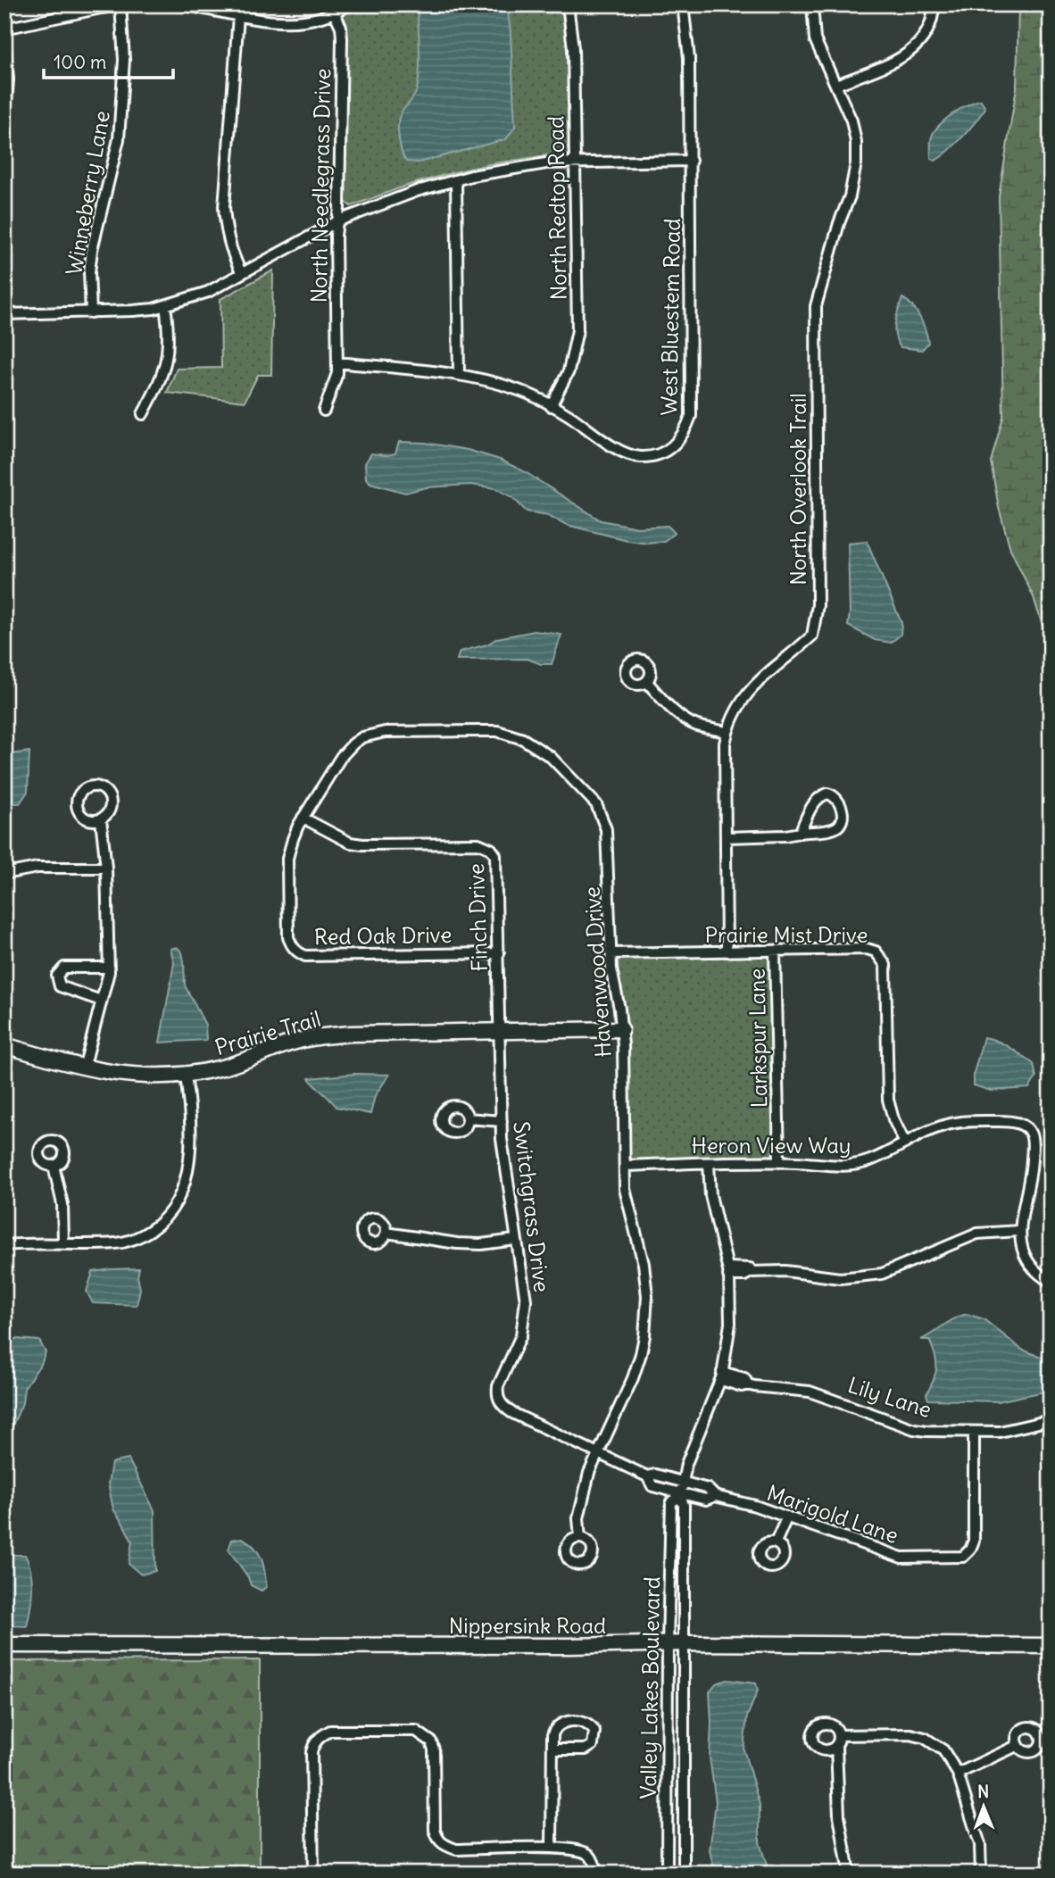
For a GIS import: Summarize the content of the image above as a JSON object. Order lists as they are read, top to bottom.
{
  "streets": {
    "street": [
      "North Needlegrass Drive",
      "Winneberry Lane",
      "North Redtop Road",
      "West Bluestem Road",
      "North Overlook Trail",
      "Finch Drive",
      "Prairie Mist Drive",
      "Red Oak Drive",
      "Havenwood Drive",
      "Prairie Trail",
      "Larkspur Lane",
      "Heron View Way",
      "Switchgrass Drive",
      "Lily Lane",
      "Marigold Lane",
      "Nippersink Road",
      "Valley Lakes Boulevard"
    ]
  },
  "crossings": [
    ["North Needlegrass Drive", "West Bluestem Road"],
    ["North Redtop Road", "West Bluestem Road"],
    ["North Overlook Trail", "Prairie Mist Drive"],
    ["Finch Drive", "Red Oak Drive"],
    ["Finch Drive", "Havenwood Drive"],
    ["Finch Drive", "Prairie Trail"],
    ["Finch Drive", "Switchgrass Drive"],
    ["Prairie Mist Drive", "Havenwood Drive"],
    ["Prairie Mist Drive", "Larkspur Lane"],
    ["Prairie Mist Drive", "Heron View Way"],
    ["Red Oak Drive", "Havenwood Drive"],
    ["Havenwood Drive", "Prairie Trail"],
    ["Havenwood Drive", "Heron View Way"],
    ["Havenwood Drive", "Switchgrass Drive"],
    ["Prairie Trail", "Switchgrass Drive"],
    ["Larkspur Lane", "Heron View Way"],
    ["Heron View Way", "Valley Lakes Boulevard"],
    ["Switchgrass Drive", "Marigold Lane"],
    ["Lily Lane", "Marigold Lane"],
    ["Lily Lane", "Valley Lakes Boulevard"],
    ["Marigold Lane", "Valley Lakes Boulevard"],
    ["Nippersink Road", "Valley Lakes Boulevard"]
  ],
  "scale_bar": "100 m",
  "north": "top"
}
